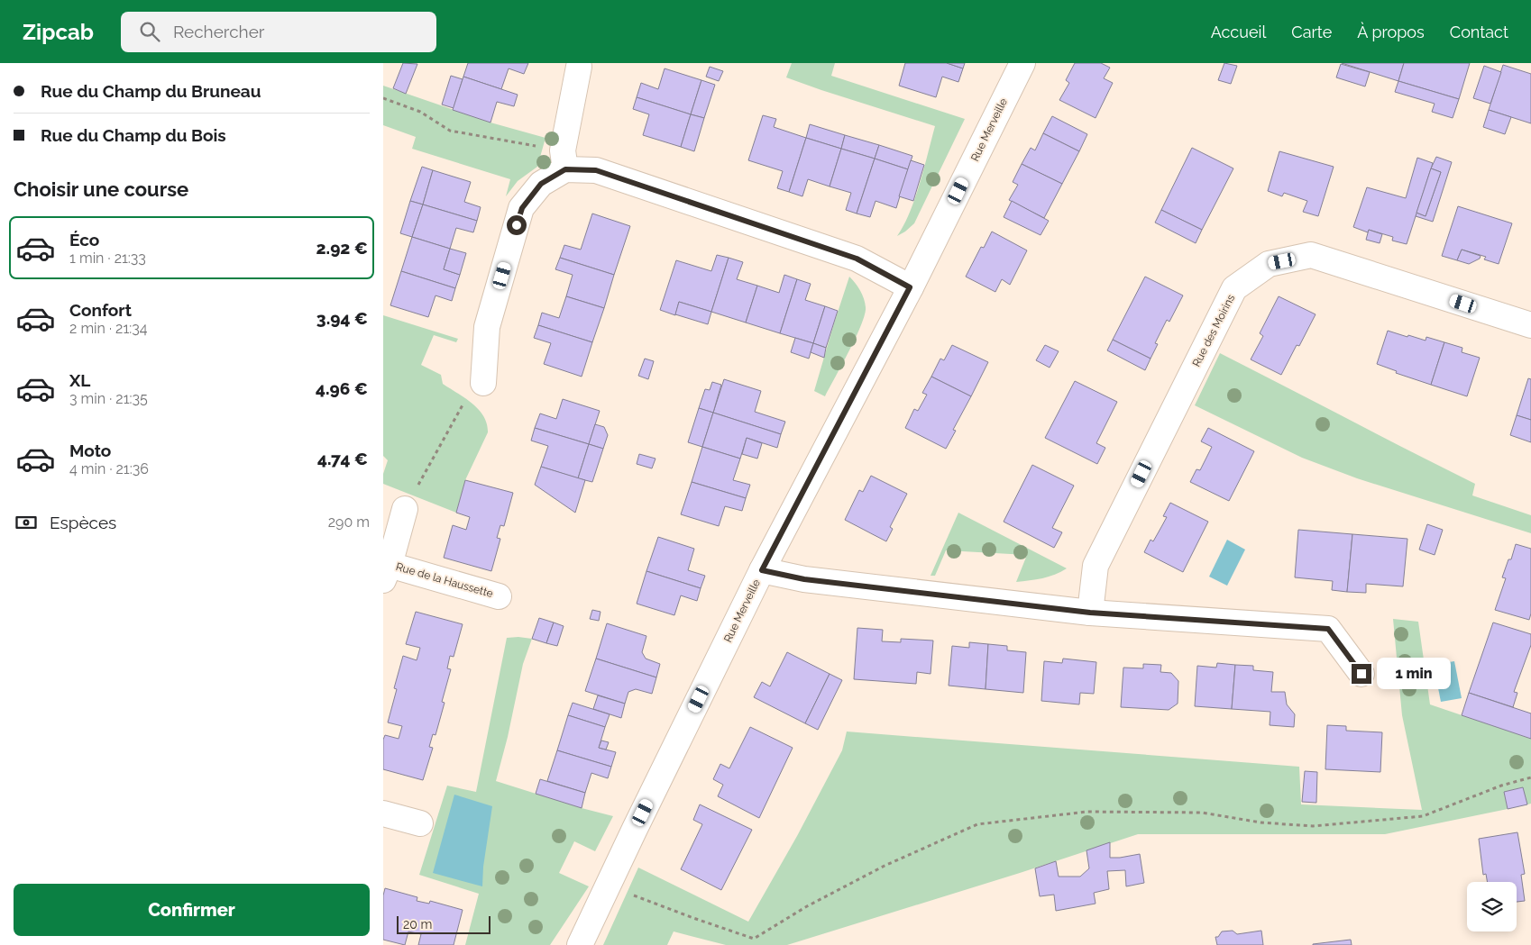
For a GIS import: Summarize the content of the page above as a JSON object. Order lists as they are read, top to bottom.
{
  "streets": {
    "street": ["Rue Merveille", "Rue des Moirins", "Rue de la Haussette"]
  },
  "scale_bar": "20 m",
  "page": {
    "header": "Zipcab",
    "search": "Rechercher",
    "nav": [
      "Accueil",
      "Carte",
      "À propos",
      "Contact"
    ],
    "banner": ["Rue du Champ du Bruneau", "Rue du Champ du Bois"],
    "heading": "Choisir une course",
    "list": [
      {
        "name": "Éco",
        "note": "1 min · 21:33",
        "value": "2.92 €"
      },
      {
        "name": "Confort",
        "note": "2 min · 21:34",
        "value": "3.94 €"
      },
      {
        "name": "XL",
        "note": "3 min · 21:35",
        "value": "4.96 €"
      },
      {
        "name": "Moto",
        "note": "4 min · 21:36",
        "value": "4.74 €"
      }
    ],
    "pay": ["Espèces", "290 m"],
    "bubble": "1 min",
    "buttons": "Confirmer",
    "scale": "20 m"
  }
}
